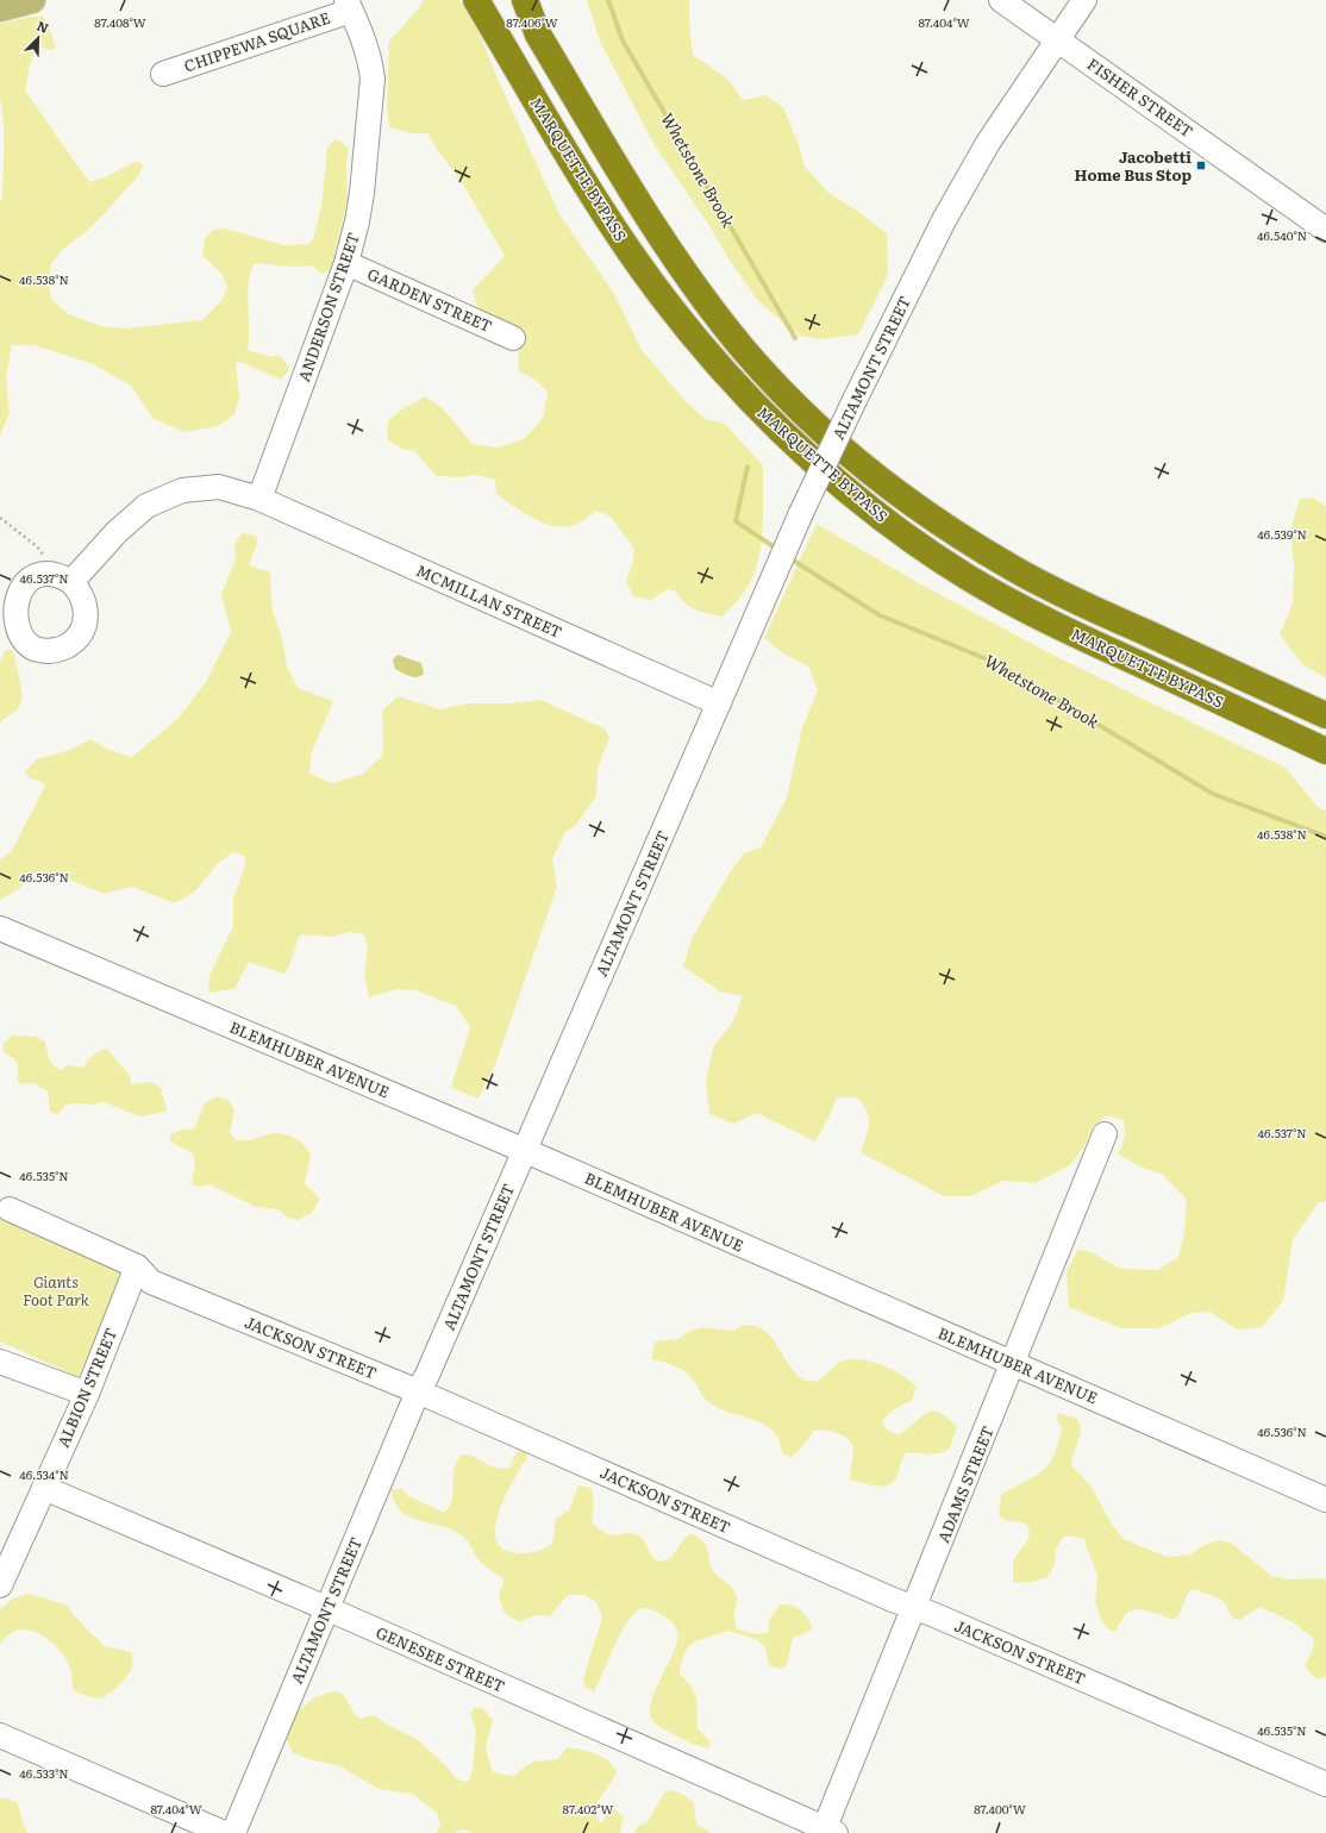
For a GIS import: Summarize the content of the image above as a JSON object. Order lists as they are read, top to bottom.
{
  "streets": {
    "highway": ["MARQUETTE BYPASS"],
    "street": [
      "CHIPPEWA SQUARE",
      "FISHER STREET",
      "GARDEN STREET",
      "ANDERSON STREET",
      "ALTAMONT STREET",
      "MCMILLAN STREET",
      "BLEMHUBER AVENUE",
      "JACKSON STREET",
      "ALBION STREET",
      "ADAMS STREET",
      "GENESEE STREET"
    ]
  },
  "crossings": [
    ["CHIPPEWA SQUARE", "ANDERSON STREET"],
    ["FISHER STREET", "ALTAMONT STREET"],
    ["GARDEN STREET", "ANDERSON STREET"],
    ["ANDERSON STREET", "MCMILLAN STREET"],
    ["ALTAMONT STREET", "MCMILLAN STREET"],
    ["ALTAMONT STREET", "BLEMHUBER AVENUE"],
    ["ALTAMONT STREET", "JACKSON STREET"],
    ["ALTAMONT STREET", "GENESEE STREET"],
    ["BLEMHUBER AVENUE", "ADAMS STREET"],
    ["JACKSON STREET", "ALBION STREET"],
    ["JACKSON STREET", "ADAMS STREET"],
    ["ALBION STREET", "GENESEE STREET"],
    ["ADAMS STREET", "GENESEE STREET"]
  ],
  "water": ["Whetstone Brook"],
  "parks": ["Giants Foot Park"],
  "places": {
    "transit": ["Jacobetti Home Bus Stop"]
  },
  "north": "top right",
  "coordinates": [
    "87.408°W",
    "87.404°W",
    "87.406°W",
    "46.540°N",
    "46.538°N",
    "46.539°N",
    "46.537°N",
    "46.536°N",
    "46.535°N",
    "46.534°N",
    "46.533°N",
    "87.402°W",
    "87.400°W"
  ]
}
